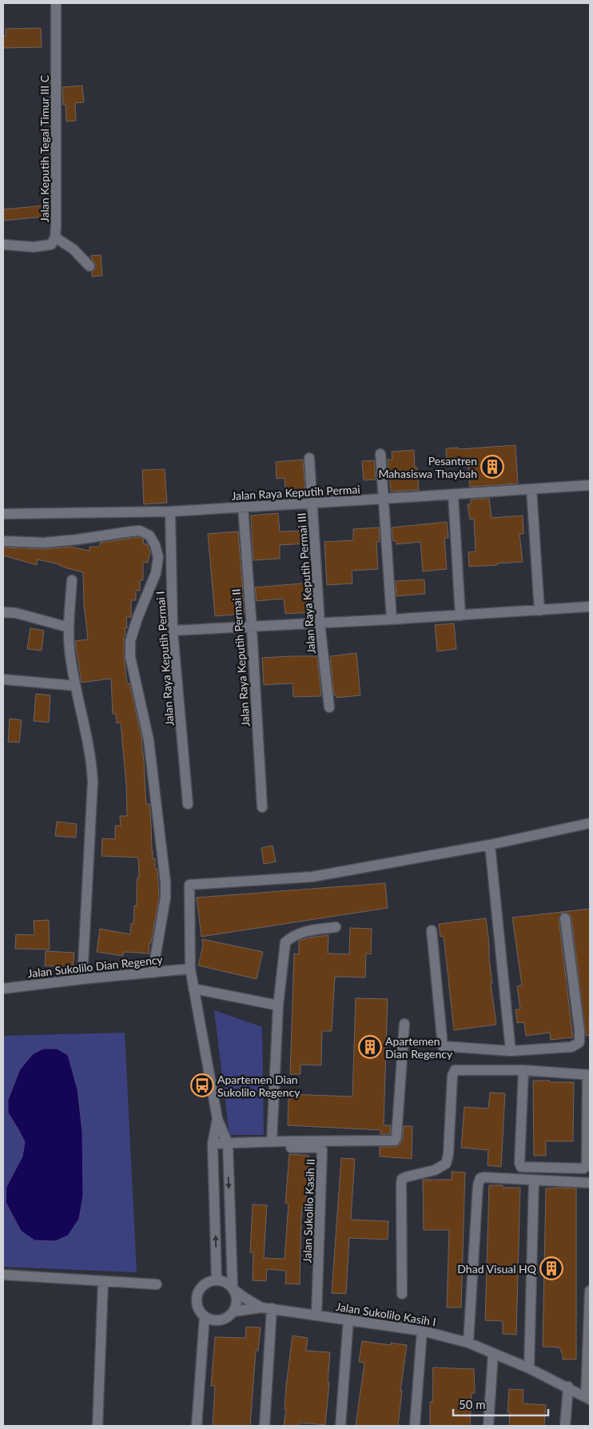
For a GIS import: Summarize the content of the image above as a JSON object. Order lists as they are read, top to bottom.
{
  "streets": {
    "street": [
      "Jalan Keputih Tegal Timur III C",
      "Jalan Raya Keputih Permai",
      "Jalan Raya Keputih Permai III",
      "Jalan Raya Keputih Permai II",
      "Jalan Raya Keputih Permai I",
      "Jalan Sukolilo Dian Regency",
      "Jalan Sukolilo Kasih II",
      "Jalan Sukolilo Kasih I"
    ]
  },
  "crossings": [
    ["Jalan Raya Keputih Permai", "Jalan Raya Keputih Permai III"],
    ["Jalan Raya Keputih Permai", "Jalan Raya Keputih Permai II"],
    ["Jalan Raya Keputih Permai", "Jalan Raya Keputih Permai I"],
    ["Jalan Sukolilo Kasih II", "Jalan Sukolilo Kasih I"]
  ],
  "places": {
    "building": ["Pesantren Mahasiswa Thaybah", "Apartemen Dian Regency", "Dhad Visual HQ"],
    "bus stop": ["Apartemen Dian Sukolilo Regency"]
  },
  "scale_bar": "50 m"
}
